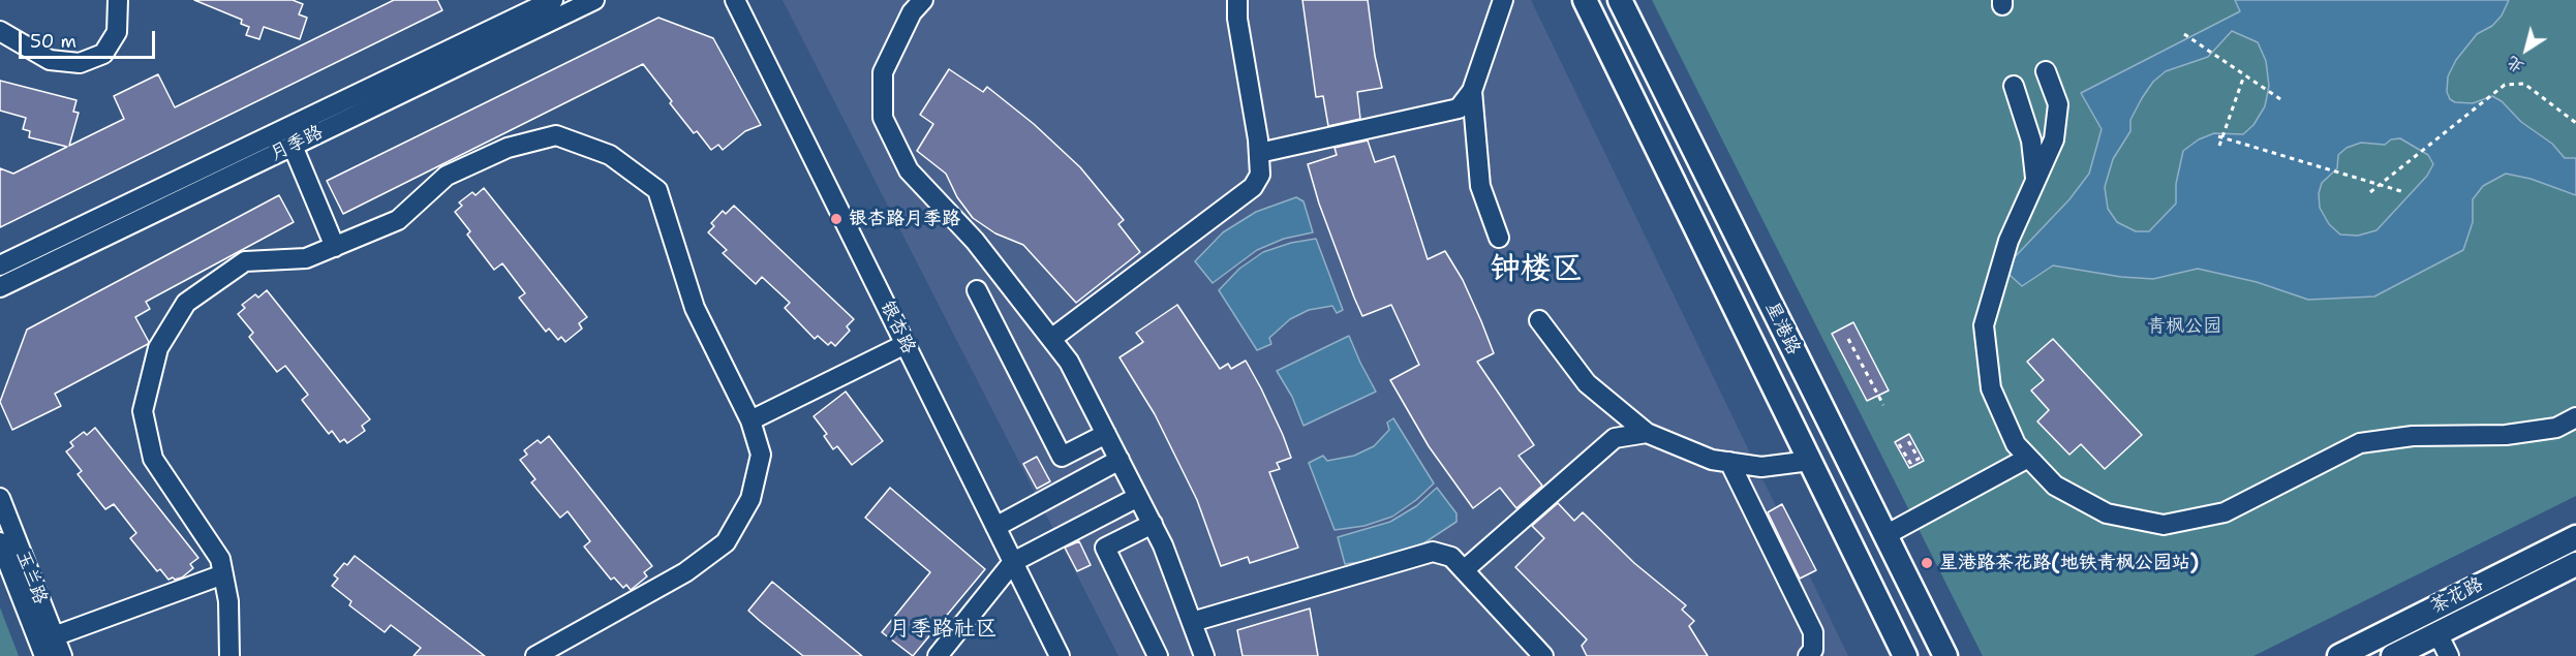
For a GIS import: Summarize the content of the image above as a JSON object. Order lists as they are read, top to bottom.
{
  "streets": {
    "main road": ["星港路", "茶花路"],
    "street": ["月季路", "银杏路", "玉兰路"]
  },
  "districts": ["钟楼区", "月季路社区"],
  "parks": ["青枫公园"],
  "places": ["银杏路月季路", "星港路茶花路(地铁青枫公园站)"],
  "scale_bar": "50 m",
  "north": "bottom left"
}
